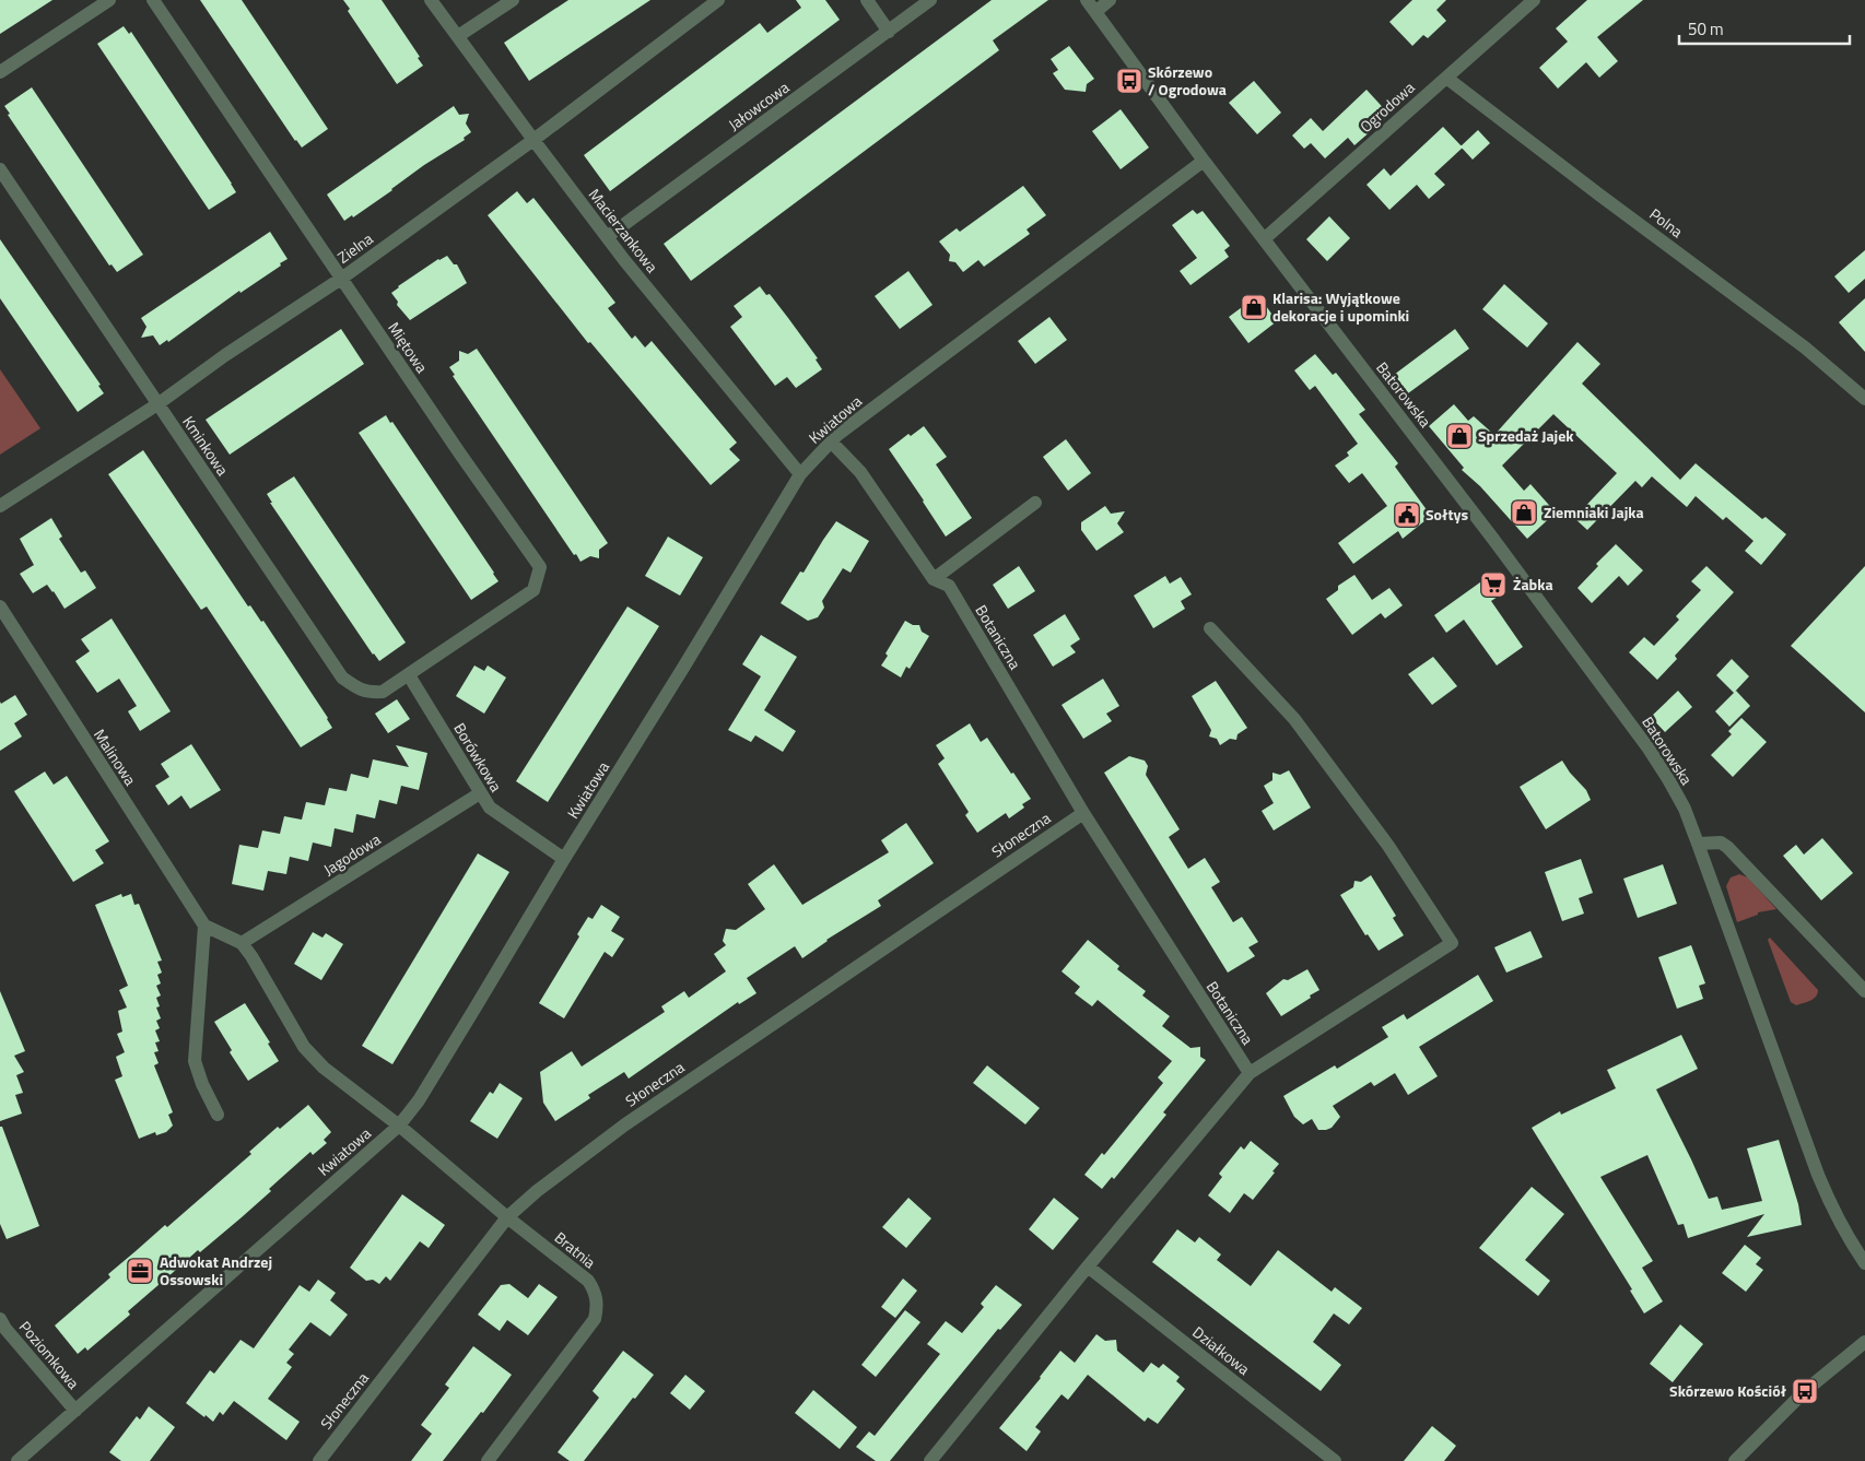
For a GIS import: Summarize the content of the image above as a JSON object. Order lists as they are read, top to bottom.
{
  "streets": {
    "street": [
      "Jałowcowa",
      "Ogrodowa",
      "Polna",
      "Macierzankowa",
      "Zielna",
      "Miętowa",
      "Batorowska",
      "Kwiatowa",
      "Kminkowa",
      "Botaniczna",
      "Malinowa",
      "Borówkowa",
      "Słoneczna",
      "Jagodowa",
      "Bratnia",
      "Działkowa",
      "Poziomkowa"
    ]
  },
  "crossings": [
    ["Jałowcowa", "Macierzankowa"],
    ["Ogrodowa", "Polna"],
    ["Ogrodowa", "Batorowska"],
    ["Macierzankowa", "Zielna"],
    ["Macierzankowa", "Kwiatowa"],
    ["Zielna", "Miętowa"],
    ["Zielna", "Kminkowa"],
    ["Miętowa", "Kminkowa"],
    ["Miętowa", "Borówkowa"],
    ["Batorowska", "Kwiatowa"],
    ["Kwiatowa", "Botaniczna"],
    ["Kwiatowa", "Borówkowa"],
    ["Kwiatowa", "Bratnia"],
    ["Kwiatowa", "Poziomkowa"],
    ["Kminkowa", "Borówkowa"],
    ["Botaniczna", "Słoneczna"],
    ["Borówkowa", "Jagodowa"],
    ["Słoneczna", "Bratnia"]
  ],
  "places": {
    "bus stop": ["Skórzewo / Ogrodowa", "Skórzewo Kościół"],
    "shop": ["Klarisa: Wyjątkowe dekoracje i upominki", "Sprzedaż Jajek", "Ziemniaki Jajka"],
    "public building": ["Sołtys"],
    "supermarket": ["Żabka"],
    "office": ["Adwokat Andrzej Ossowski"]
  },
  "scale_bar": "50 m"
}
